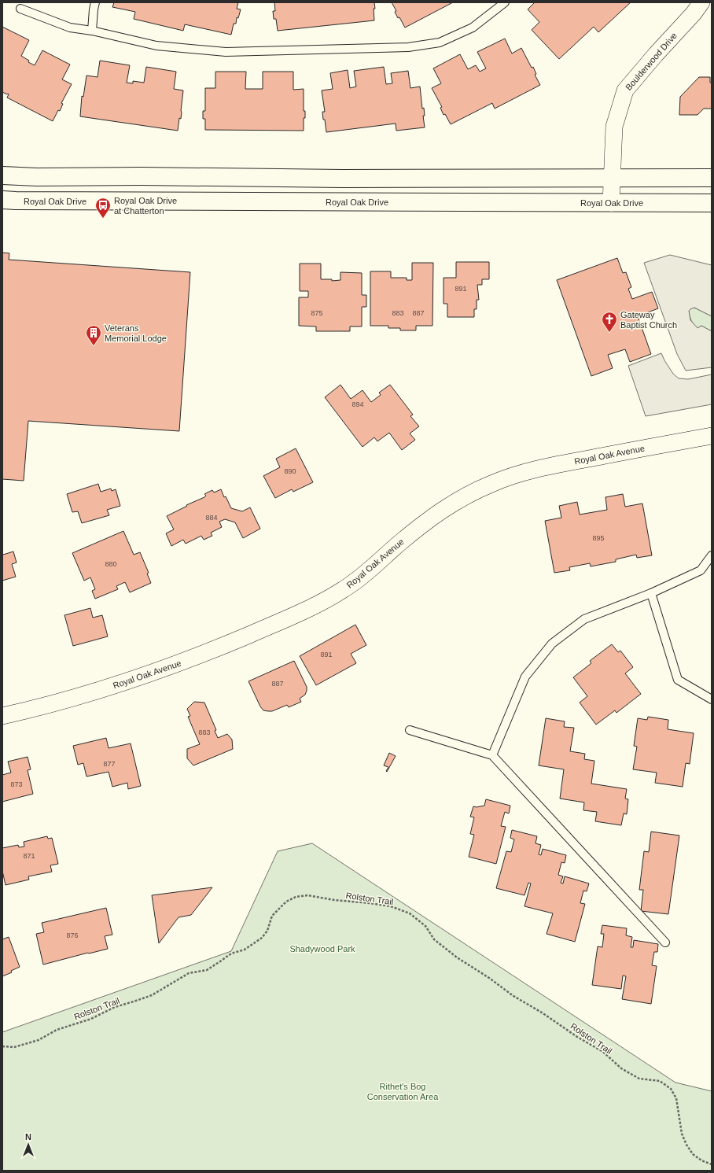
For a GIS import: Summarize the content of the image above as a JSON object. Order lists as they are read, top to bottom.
{
  "streets": {
    "main road": ["Royal Oak Drive"],
    "street": ["Boulderwood Drive", "Royal Oak Avenue"],
    "path": ["Rolston Trail"]
  },
  "crossings": [
    ["Boulderwood Drive", "Royal Oak Drive"]
  ],
  "parks": ["Shadywood Park", "Rithet's Bog Conservation Area"],
  "places": {
    "bus stop": ["Royal Oak Drive at Chatterton"],
    "church": ["Gateway Baptist Church"],
    "building": ["Veterans Memorial Lodge"]
  },
  "house_numbers": [
    "891",
    "875",
    "883",
    "887",
    "894",
    "890",
    "884",
    "895",
    "880",
    "891",
    "887",
    "883",
    "877",
    "873",
    "871",
    "876"
  ],
  "north": "top"
}
